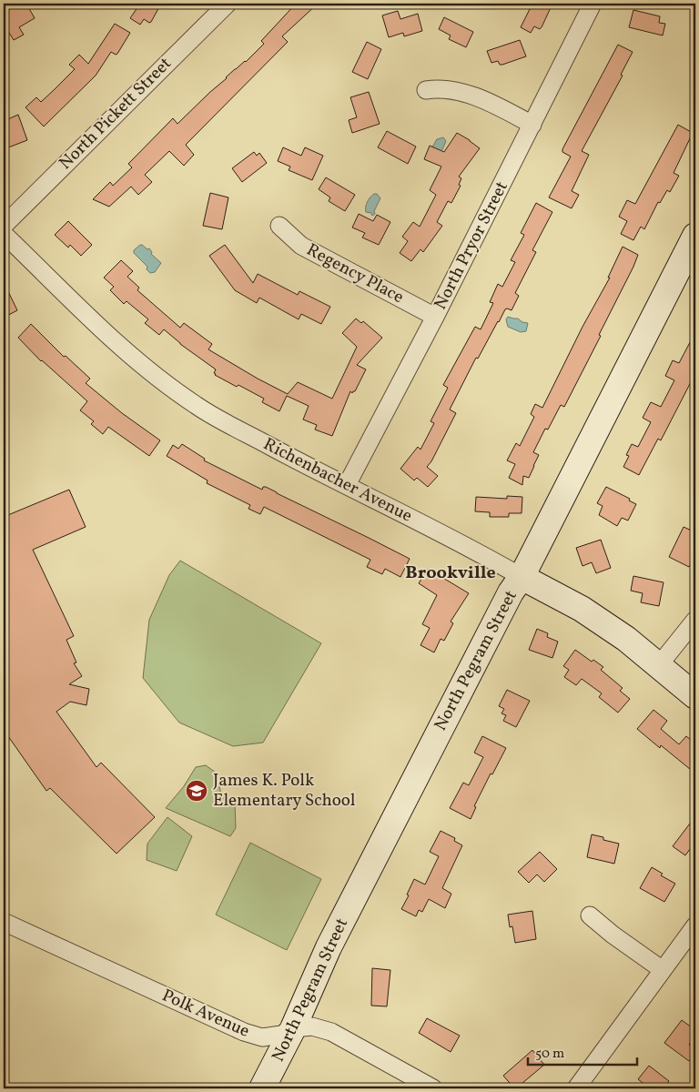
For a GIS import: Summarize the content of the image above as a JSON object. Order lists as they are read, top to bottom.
{
  "streets": {
    "street": [
      "North Pickett Street",
      "North Pryor Street",
      "Regency Place",
      "Richenbacher Avenue",
      "North Pegram Street",
      "Polk Avenue"
    ]
  },
  "crossings": [
    ["North Pryor Street", "Regency Place"],
    ["North Pryor Street", "Richenbacher Avenue"],
    ["Richenbacher Avenue", "North Pegram Street"],
    ["North Pegram Street", "Polk Avenue"]
  ],
  "districts": ["Brookville"],
  "places": {
    "school or university": ["James K. Polk Elementary School"]
  },
  "scale_bar": "50 m"
}
